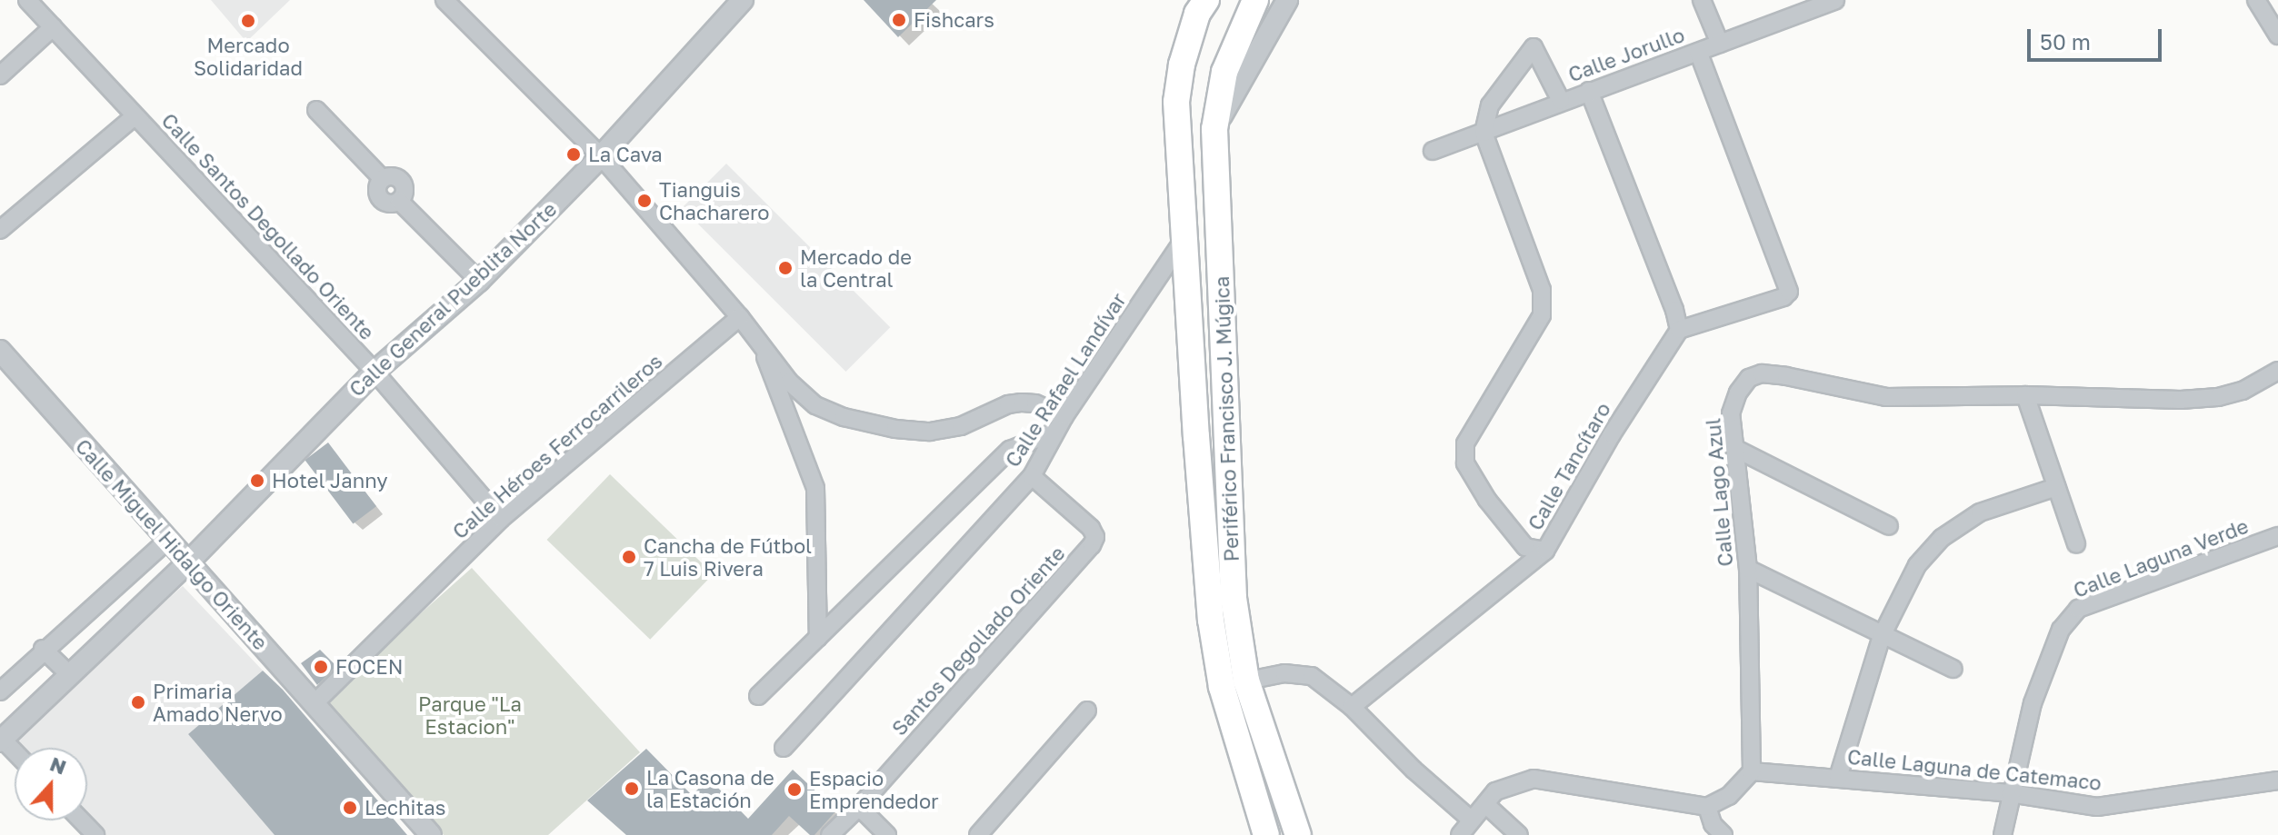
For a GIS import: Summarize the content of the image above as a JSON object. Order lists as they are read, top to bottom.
{
  "streets": {
    "main road": ["Periférico Francisco J. Múgica"],
    "street": [
      "Calle Jorullo",
      "Calle Santos Degollado Oriente",
      "Calle General Pueblita Norte",
      "Calle Rafael Landívar",
      "Calle Héroes Ferrocarrileros",
      "Calle Tancítaro",
      "Calle Lago Azul",
      "Calle Miguel Hidalgo Oriente",
      "Calle Laguna Verde",
      "Santos Degollado Oriente",
      "Calle Laguna de Catemaco"
    ]
  },
  "crossings": [
    ["Calle Santos Degollado Oriente", "Calle General Pueblita Norte"],
    ["Calle Santos Degollado Oriente", "Calle Héroes Ferrocarrileros"],
    ["Calle General Pueblita Norte", "Calle Miguel Hidalgo Oriente"],
    ["Calle Rafael Landívar", "Periférico Francisco J. Múgica"],
    ["Calle Rafael Landívar", "Santos Degollado Oriente"],
    ["Calle Héroes Ferrocarrileros", "Calle Miguel Hidalgo Oriente"],
    ["Calle Lago Azul", "Calle Laguna de Catemaco"],
    ["Calle Laguna Verde", "Calle Laguna de Catemaco"]
  ],
  "parks": ["Parque \"La Estacion\""],
  "places": [
    "Fishcars",
    "Mercado Solidaridad",
    "La Cava",
    "Tianguis Chacharero",
    "Mercado de la Central",
    "Hotel Janny",
    "Cancha de Fútbol 7 Luis Rivera",
    "FOCEN",
    "Primaria Amado Nervo",
    "La Casona de la Estación",
    "Espacio Emprendedor",
    "Lechitas"
  ],
  "scale_bar": "50 m",
  "north": "top"
}
